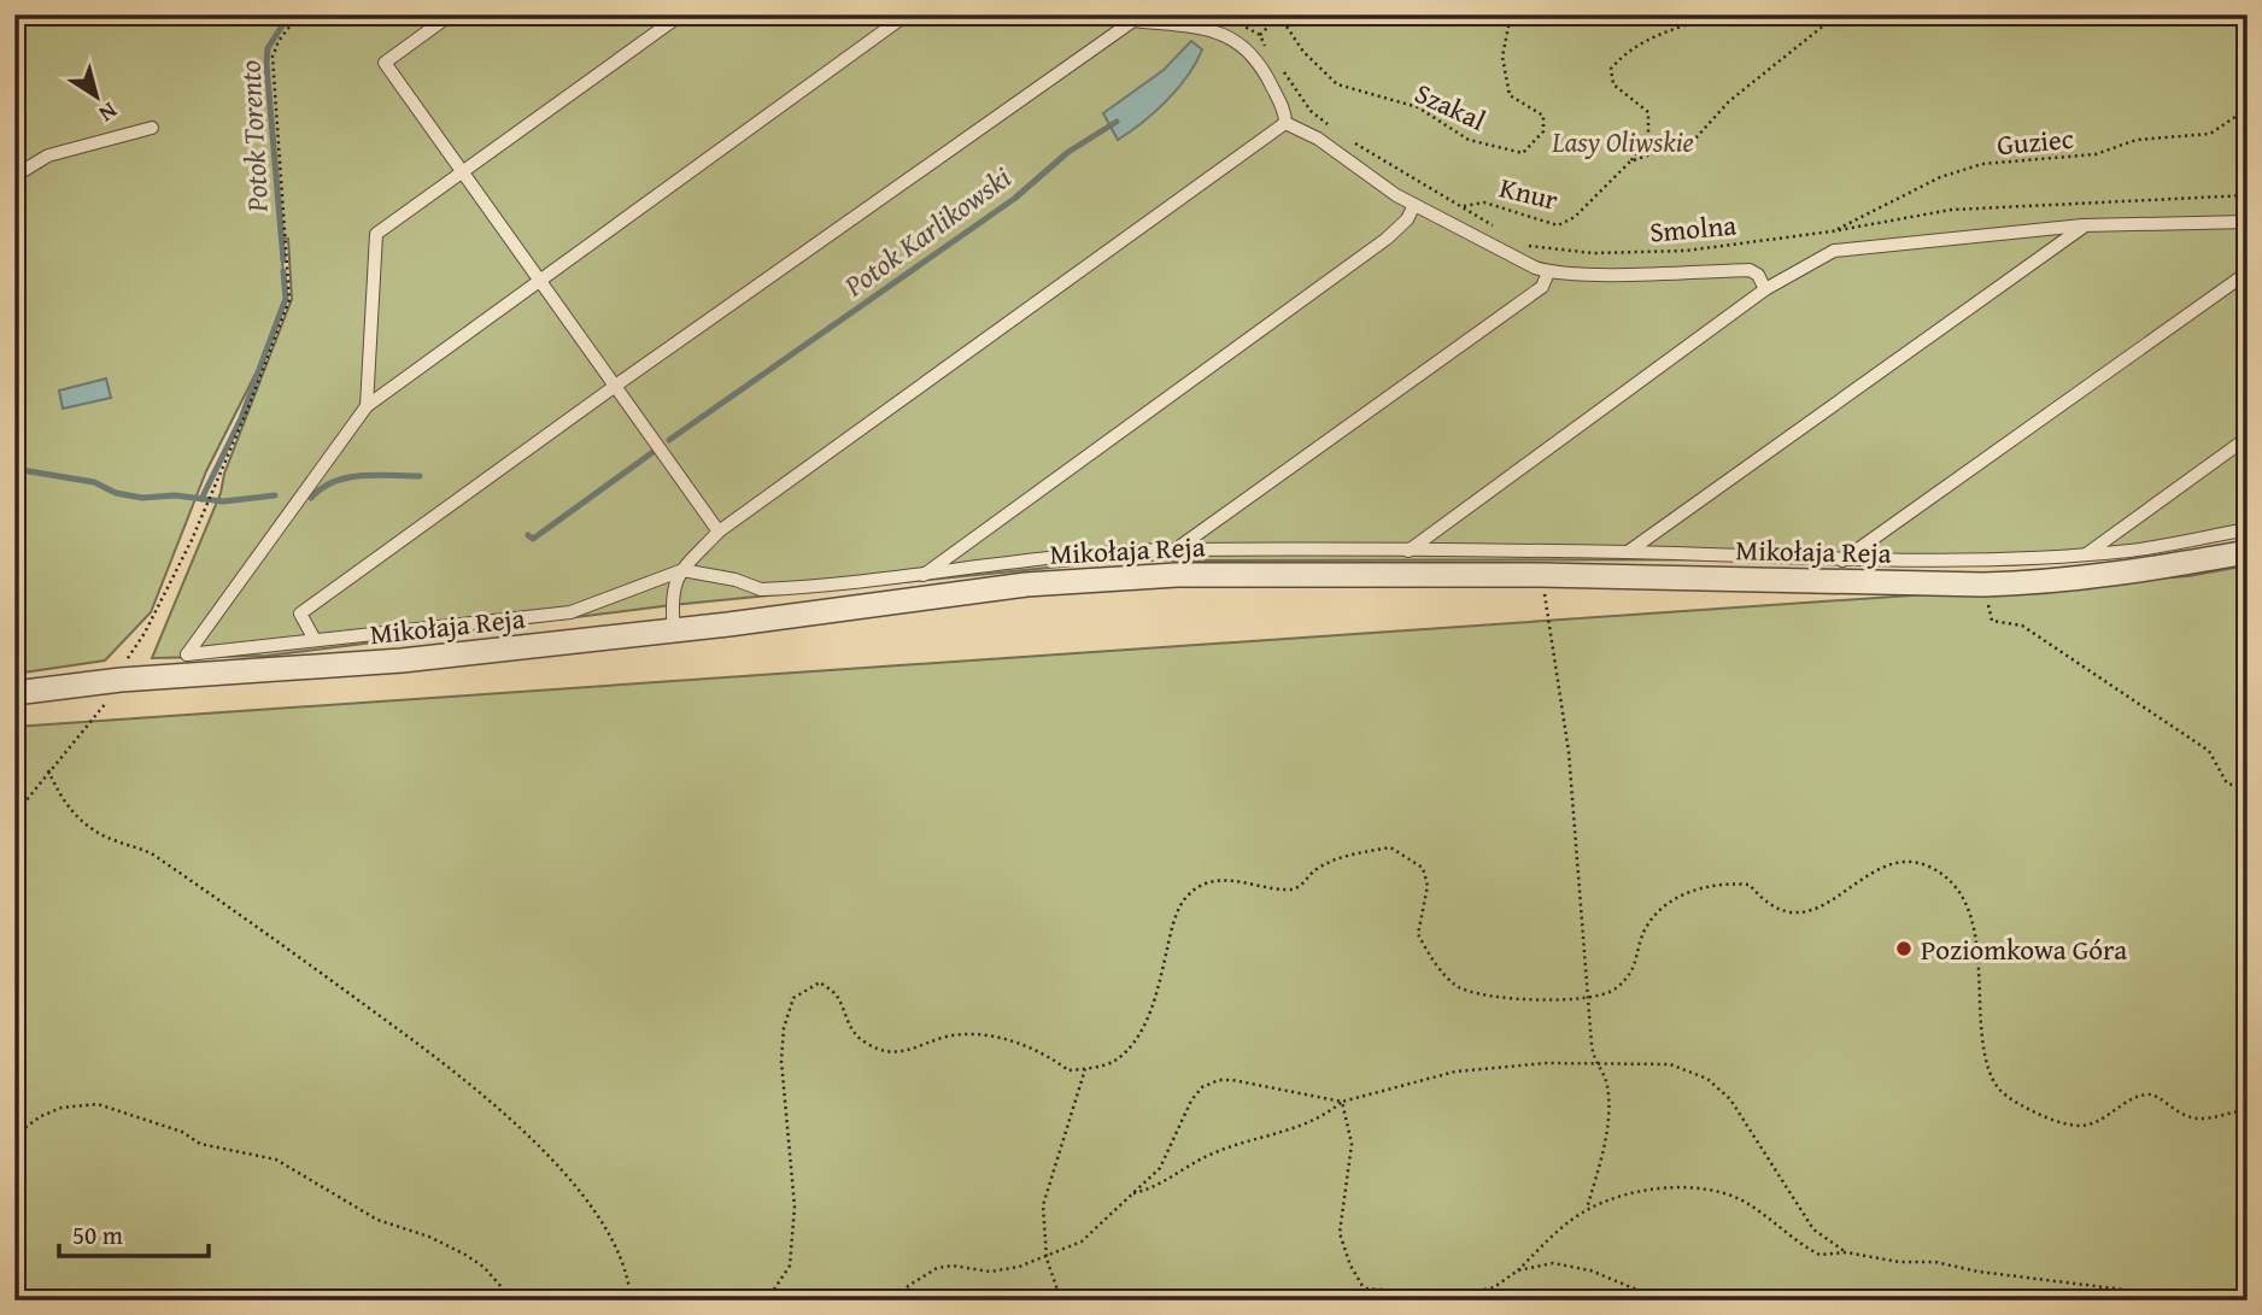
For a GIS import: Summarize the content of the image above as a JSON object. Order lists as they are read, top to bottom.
{
  "streets": {
    "street": ["Mikołaja Reja"],
    "path": [
      "Szakal",
      "Guziec",
      "Knur",
      "Smolna"
    ]
  },
  "crossings": [
    ["Guziec", "Smolna"]
  ],
  "water": ["Potok Torento", "Potok Karlikowski"],
  "parks": ["Lasy Oliwskie"],
  "places": ["Poziomkowa Góra"],
  "scale_bar": "50 m",
  "north": "bottom right"
}
